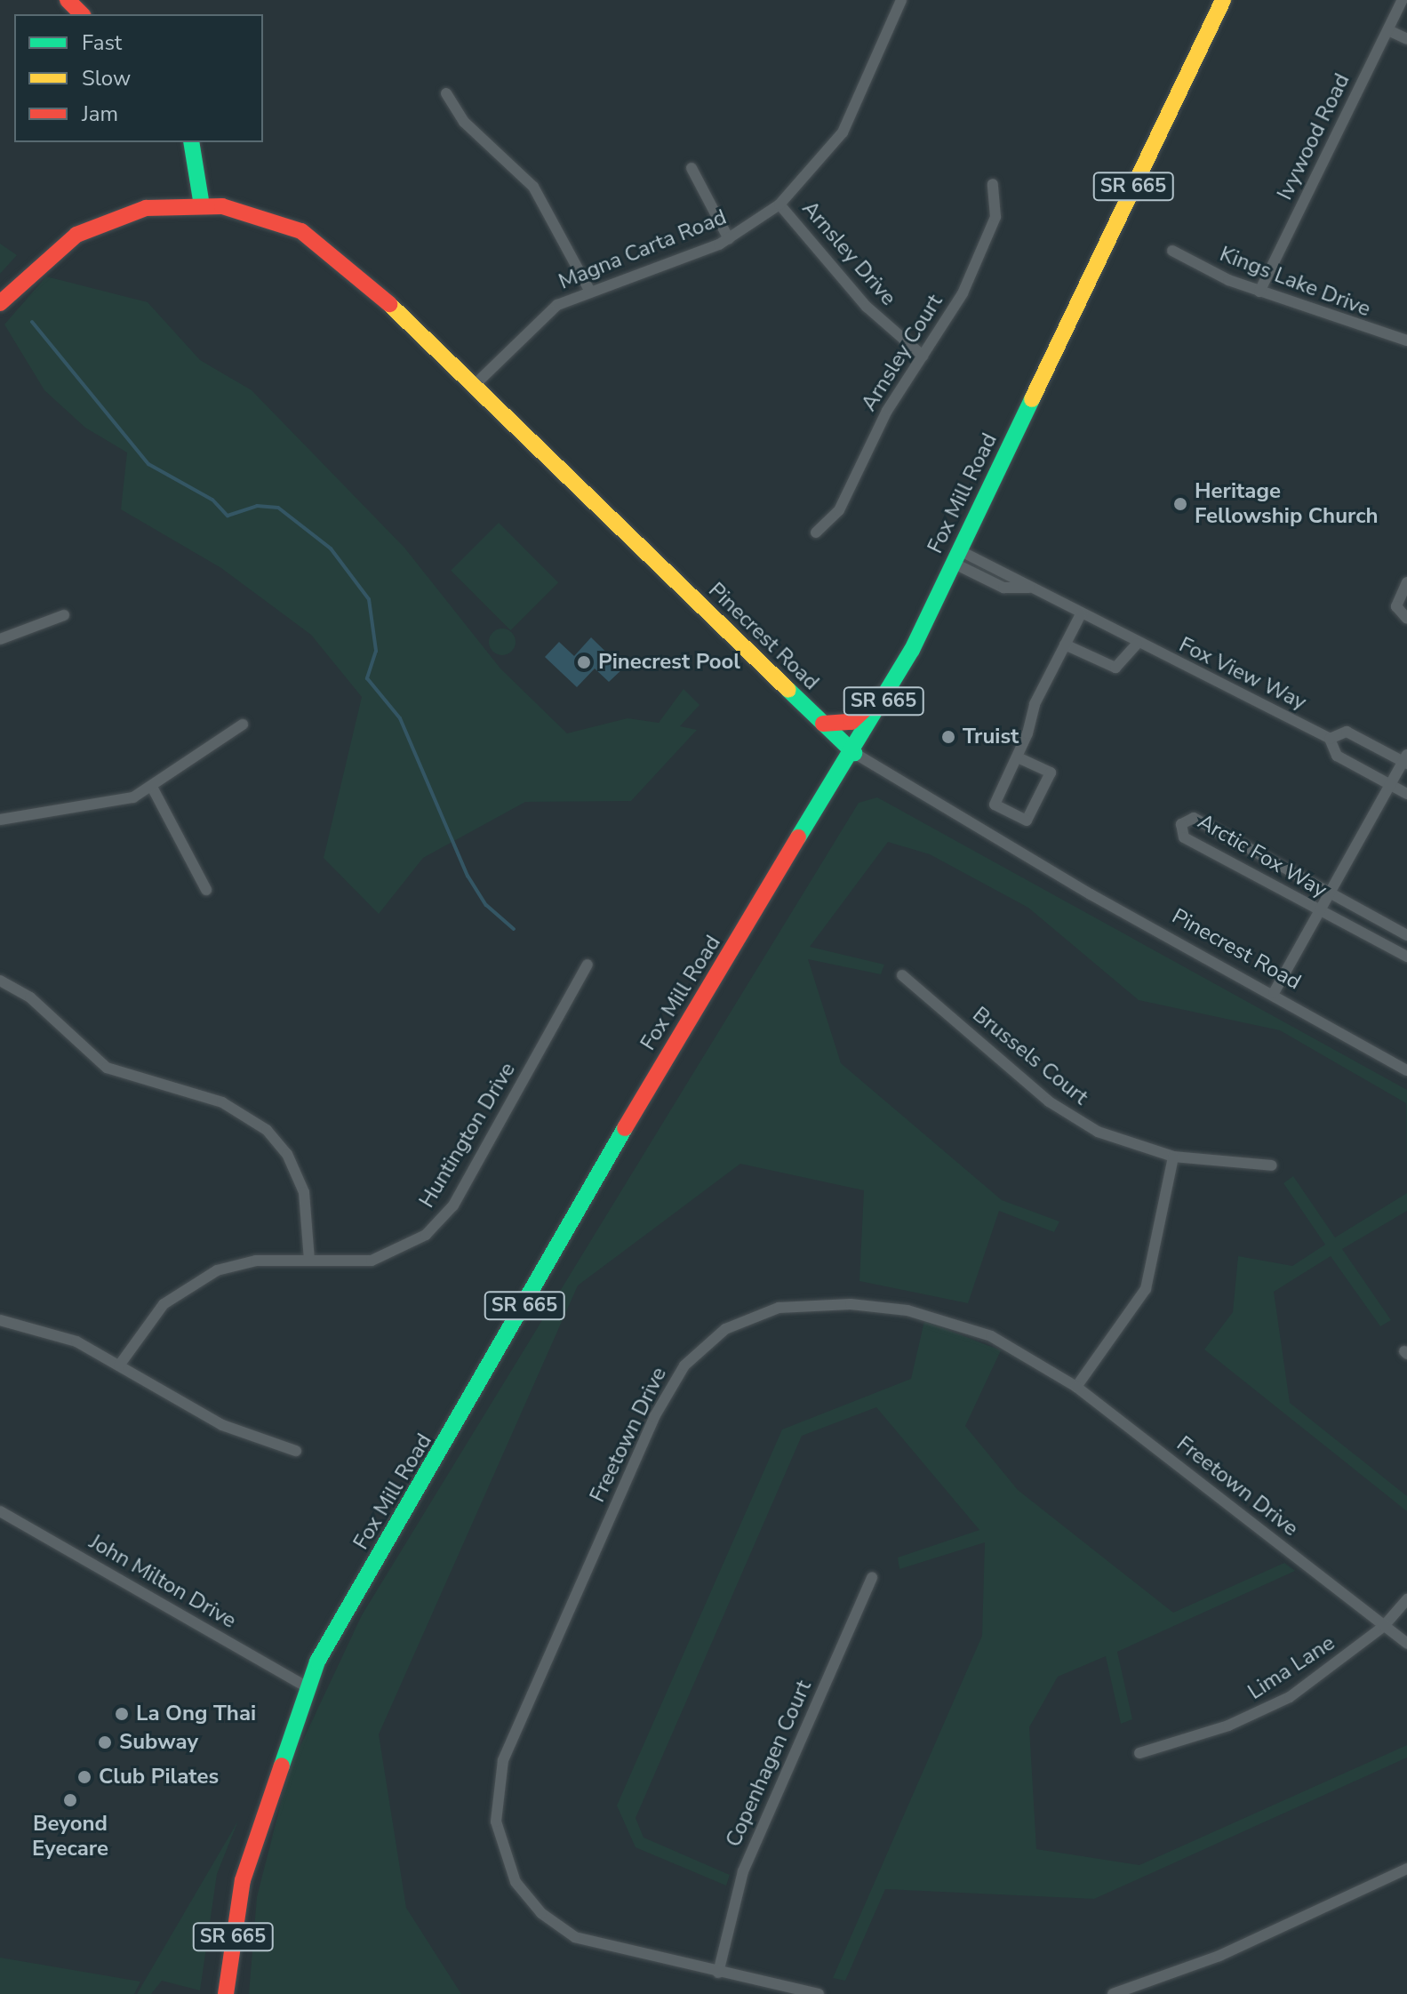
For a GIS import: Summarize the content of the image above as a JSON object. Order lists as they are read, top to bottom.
{
  "streets": {
    "main road": ["SR 665", "Fox Mill Road", "Pinecrest Road"],
    "street": [
      "Ivywood Road",
      "Magna Carta Road",
      "Arnsley Drive",
      "Kings Lake Drive",
      "Arnsley Court",
      "Fox View Way",
      "Arctic Fox Way",
      "Brussels Court",
      "Huntington Drive",
      "Freetown Drive",
      "John Milton Drive",
      "Lima Lane",
      "Copenhagen Court"
    ]
  },
  "crossings": [
    ["Ivywood Road", "Kings Lake Drive"],
    ["Magna Carta Road", "Arnsley Drive"],
    ["Magna Carta Road", "Pinecrest Road"],
    ["Arnsley Drive", "Arnsley Court"],
    ["Fox Mill Road", "Pinecrest Road"],
    ["Fox Mill Road", "Fox View Way"],
    ["Fox Mill Road", "John Milton Drive"],
    ["Freetown Drive", "Lima Lane"],
    ["Freetown Drive", "Copenhagen Court"]
  ],
  "places": [
    "Heritage Fellowship Church",
    "Pinecrest Pool",
    "Truist",
    "La Ong Thai",
    "Subway",
    "Club Pilates",
    "Beyond Eyecare"
  ],
  "legend": ["Fast", "Slow", "Jam"]
}
